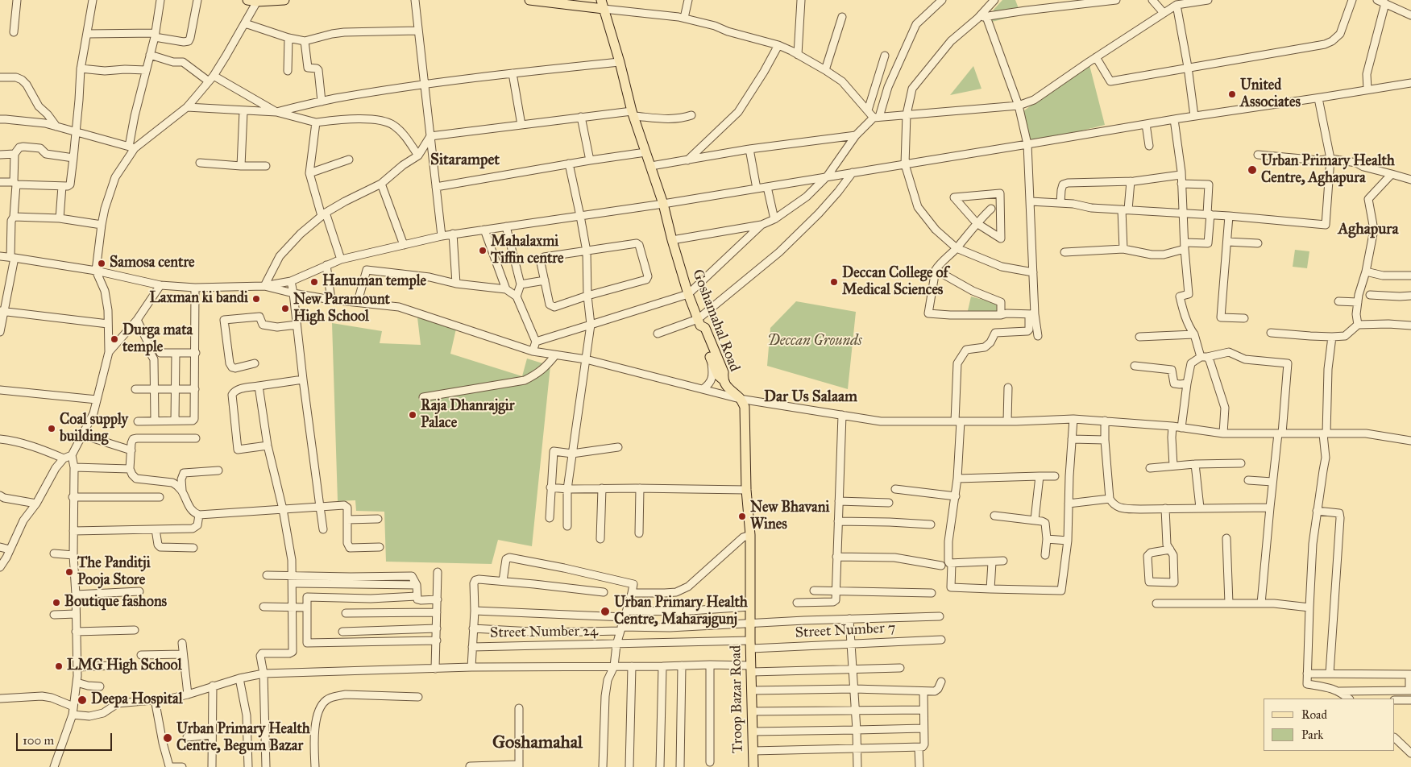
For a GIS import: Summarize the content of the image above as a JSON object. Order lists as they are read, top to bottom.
{
  "streets": {
    "main road": ["Goshamahal Road", "Troop Bazar Road"],
    "street": ["Street Number 7", "Street Number 24"]
  },
  "crossings": [
    ["Goshamahal Road", "Troop Bazar Road"],
    ["Street Number 7", "Street Number 24"],
    ["Street Number 7", "Troop Bazar Road"]
  ],
  "districts": [
    "Sitarampet",
    "Aghapura",
    "Dar Us Salaam",
    "Goshamahal"
  ],
  "parks": ["Deccan Grounds"],
  "places": [
    "United Associates",
    "Urban Primary Health Centre, Aghapura",
    "Mahalaxmi Tiffin centre",
    "Samosa centre",
    "Hanuman temple",
    "Deccan College of Medical Sciences",
    "Laxman ki bandi",
    "New Paramount High School",
    "Durga mata temple",
    "Raja Dhanrajgir Palace",
    "Coal supply building",
    "New Bhavani Wines",
    "The Panditji Pooja Store",
    "Boutique fashons",
    "Urban Primary Health Centre, Maharajgunj",
    "LMG High School",
    "Deepa Hospital",
    "Urban Primary Health Centre, Begum Bazar"
  ],
  "legend": ["Road", "Park"],
  "scale_bar": "100 m"
}
